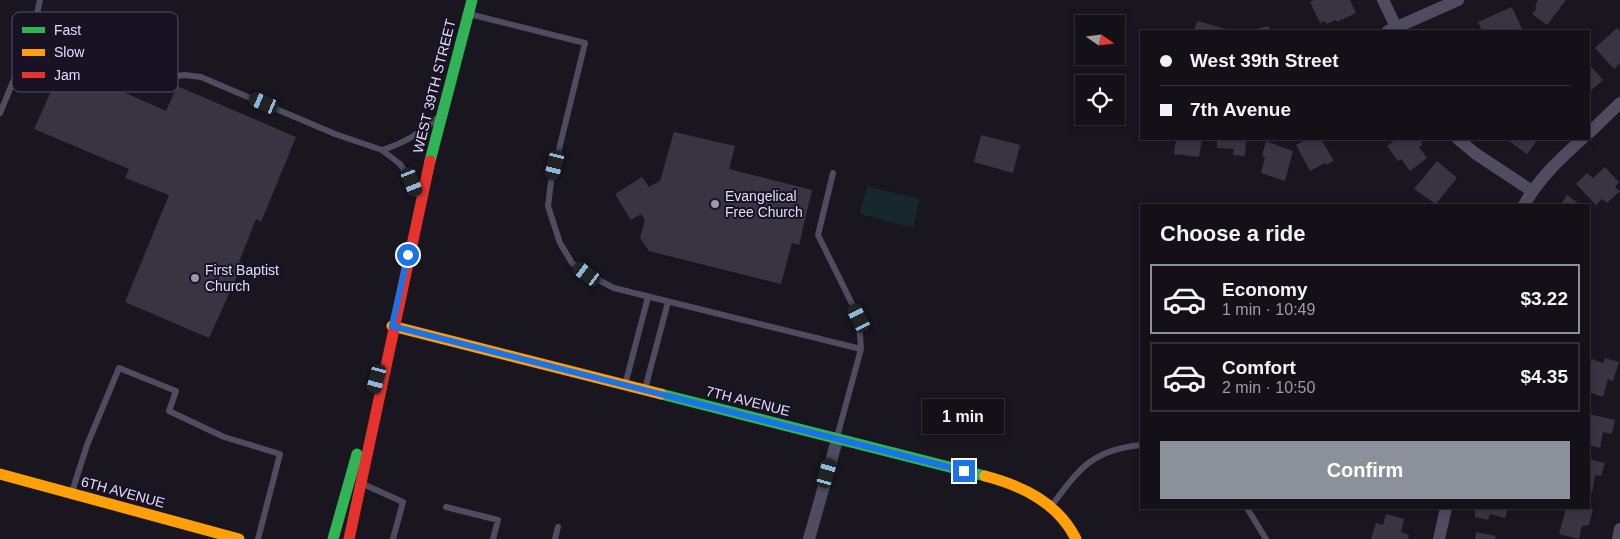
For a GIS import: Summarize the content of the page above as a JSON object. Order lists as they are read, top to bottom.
{
  "streets": {
    "street": ["WEST 39TH STREET", "7TH AVENUE", "6TH AVENUE"]
  },
  "crossings": [
    ["WEST 39TH STREET", "7TH AVENUE"]
  ],
  "places": ["Evangelical Free Church", "First Baptist Church"],
  "legend": ["Fast", "Slow", "Jam"],
  "north": "right",
  "page": {
    "banner": ["West 39th Street", "7th Avenue"],
    "heading": "Choose a ride",
    "list": [
      {
        "name": "Economy",
        "note": "1 min · 10:49",
        "value": "$3.22"
      },
      {
        "name": "Comfort",
        "note": "2 min · 10:50",
        "value": "$4.35"
      }
    ],
    "bubble": "1 min",
    "buttons": "Confirm"
  }
}
